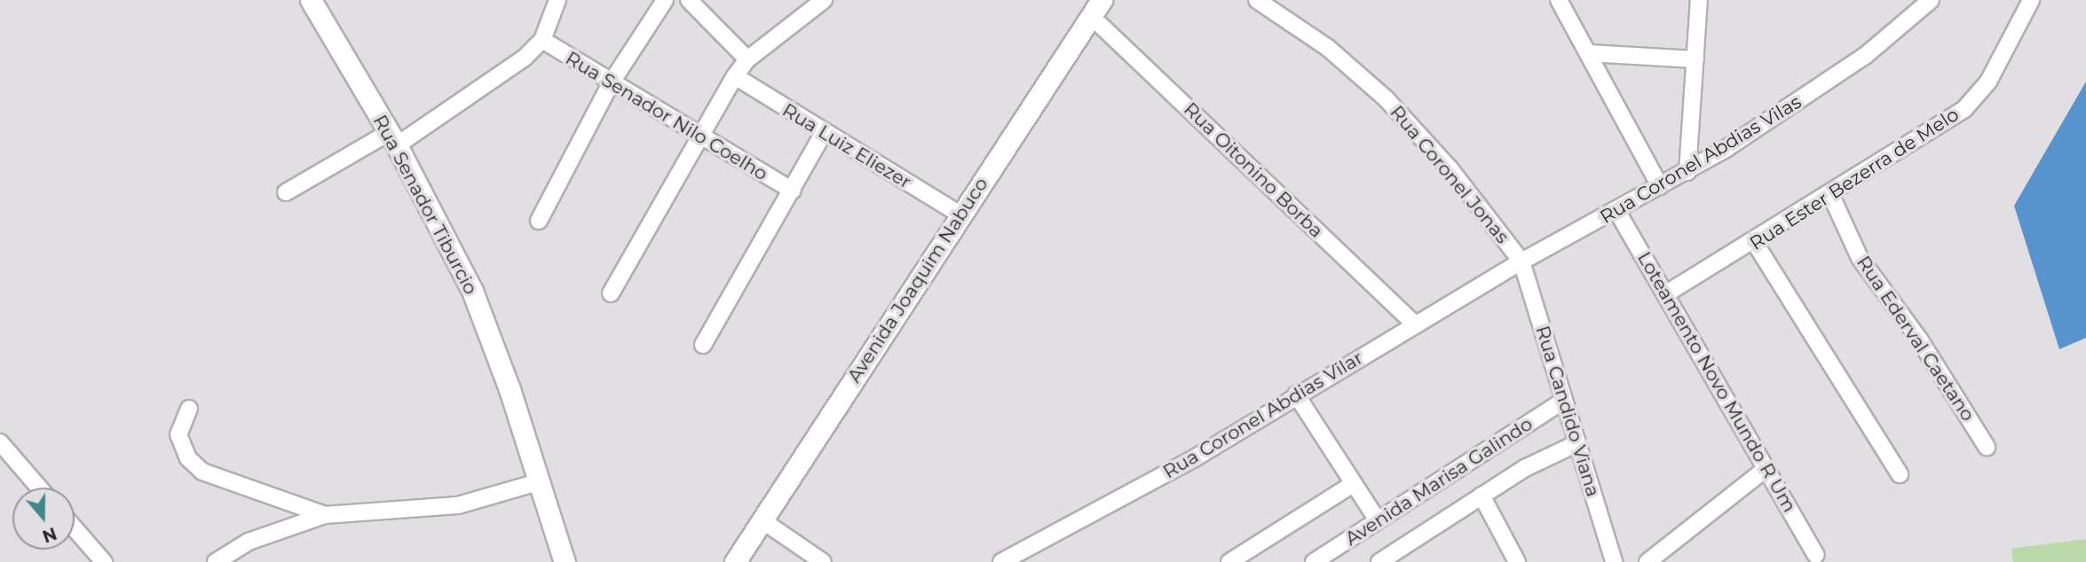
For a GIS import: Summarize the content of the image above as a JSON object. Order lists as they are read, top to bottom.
{
  "streets": {
    "street": [
      "Rua Senador Nilo Coelho",
      "Rua Luiz Eliezer",
      "Rua Coronel Abdias Vilas",
      "Rua Oitonino Borba",
      "Rua Coronel Jonas",
      "Rua Ester Bezerra de Melo",
      "Rua Senador Tiburcio",
      "Avenida Joaquim Nabuco",
      "Rua Ederval Caetano",
      "Loteamento Novo Mundo R Um",
      "Rua Candido Viana",
      "Rua Coronel Abdias Vilar",
      "Avenida Marisa Galindo"
    ]
  },
  "crossings": [
    ["Rua Luiz Eliezer", "Avenida Joaquim Nabuco"],
    ["Rua Coronel Abdias Vilas", "Rua Coronel Jonas"],
    ["Rua Coronel Abdias Vilas", "Loteamento Novo Mundo R Um"],
    ["Rua Coronel Abdias Vilas", "Rua Candido Viana"],
    ["Rua Coronel Abdias Vilas", "Rua Coronel Abdias Vilar"],
    ["Rua Oitonino Borba", "Avenida Joaquim Nabuco"],
    ["Rua Oitonino Borba", "Rua Coronel Abdias Vilar"],
    ["Rua Coronel Jonas", "Rua Candido Viana"],
    ["Rua Coronel Jonas", "Rua Coronel Abdias Vilar"],
    ["Rua Ester Bezerra de Melo", "Rua Ederval Caetano"],
    ["Rua Ester Bezerra de Melo", "Loteamento Novo Mundo R Um"],
    ["Rua Candido Viana", "Rua Coronel Abdias Vilar"],
    ["Rua Candido Viana", "Avenida Marisa Galindo"]
  ],
  "north": "bottom"
}
